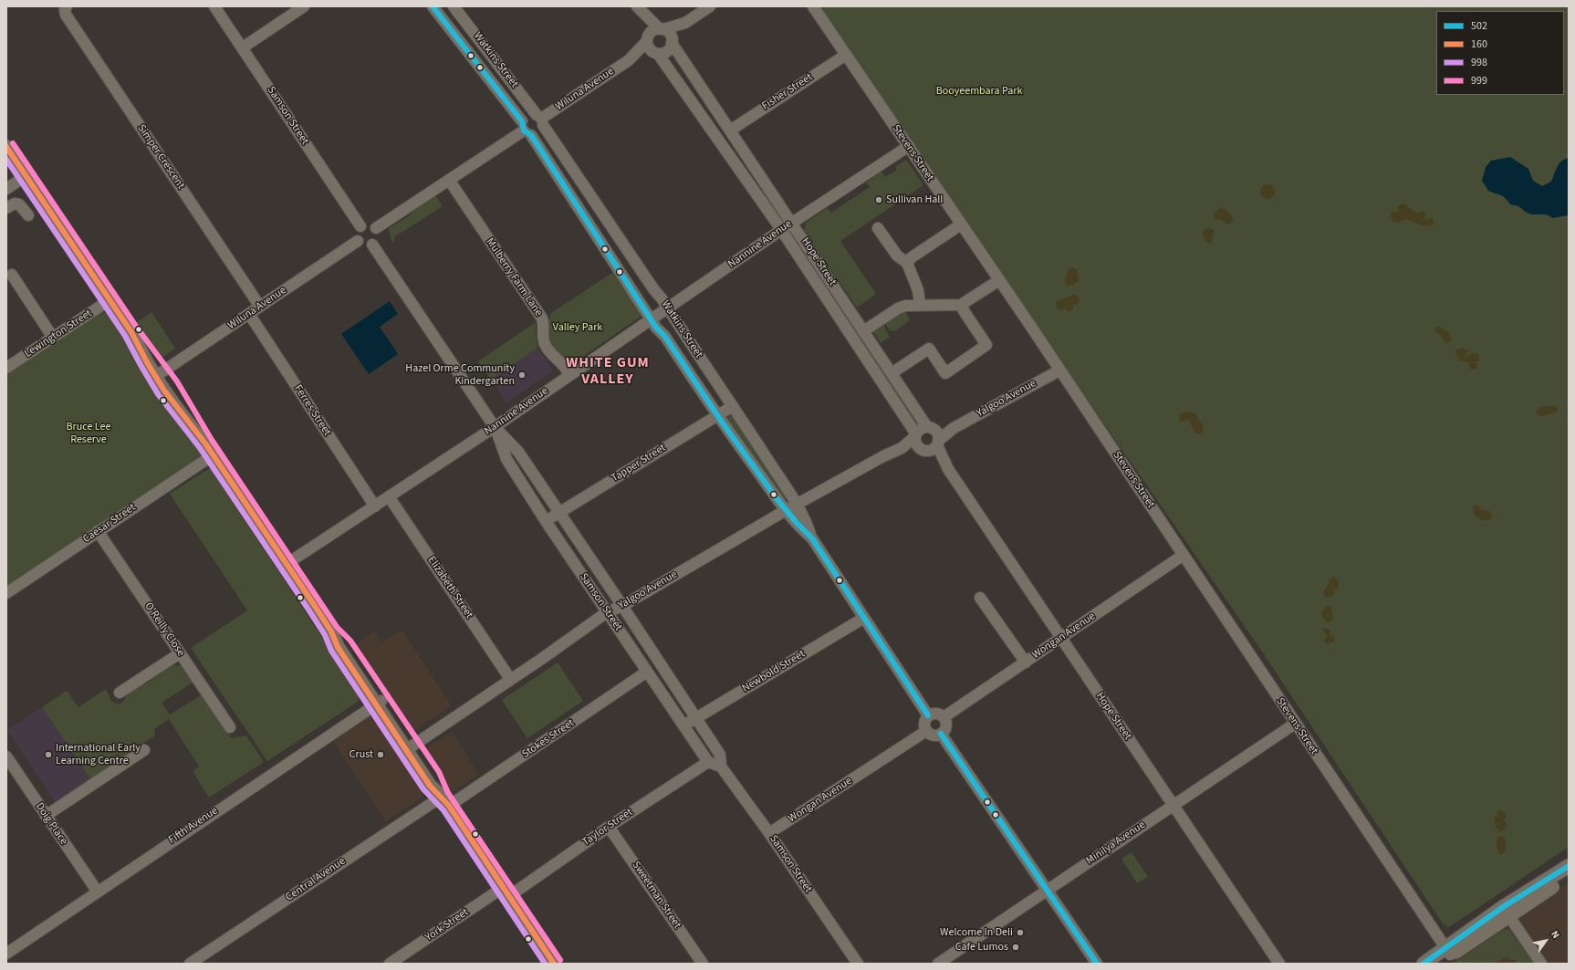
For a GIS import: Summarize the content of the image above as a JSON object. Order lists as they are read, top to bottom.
{
  "streets": {
    "street": [
      "Watkins Street",
      "Wiluna Avenue",
      "Fisher Street",
      "Samson Street",
      "Stevens Street",
      "Simper Crescent",
      "Nannine Avenue",
      "Hope Street",
      "Mulberry Farm Lane",
      "Lewington Street",
      "Yalgoo Avenue",
      "Ferres Street",
      "Tapper Street",
      "Caesar Street",
      "Elizabeth Street",
      "O'Reilly Close",
      "Wongan Avenue",
      "Newbold Street",
      "Stokes Street",
      "Doig Place",
      "Fifth Avenue",
      "Taylor Street",
      "Minilya Avenue",
      "Central Avenue",
      "Sweetman Street",
      "York Street"
    ]
  },
  "crossings": [
    ["Watkins Street", "Wiluna Avenue"],
    ["Watkins Street", "Nannine Avenue"],
    ["Watkins Street", "Yalgoo Avenue"],
    ["Watkins Street", "Tapper Street"],
    ["Watkins Street", "Wongan Avenue"],
    ["Watkins Street", "Newbold Street"],
    ["Wiluna Avenue", "Samson Street"],
    ["Wiluna Avenue", "Simper Crescent"],
    ["Wiluna Avenue", "Hope Street"],
    ["Wiluna Avenue", "Ferres Street"],
    ["Fisher Street", "Stevens Street"],
    ["Fisher Street", "Hope Street"],
    ["Samson Street", "Nannine Avenue"],
    ["Samson Street", "Yalgoo Avenue"],
    ["Samson Street", "Tapper Street"],
    ["Samson Street", "Wongan Avenue"],
    ["Samson Street", "Newbold Street"],
    ["Samson Street", "Stokes Street"],
    ["Samson Street", "Taylor Street"],
    ["Stevens Street", "Nannine Avenue"],
    ["Stevens Street", "Yalgoo Avenue"],
    ["Stevens Street", "Wongan Avenue"],
    ["Stevens Street", "Minilya Avenue"],
    ["Nannine Avenue", "Hope Street"],
    ["Nannine Avenue", "Mulberry Farm Lane"],
    ["Nannine Avenue", "Ferres Street"],
    ["Nannine Avenue", "Elizabeth Street"],
    ["Hope Street", "Yalgoo Avenue"],
    ["Hope Street", "Wongan Avenue"],
    ["Hope Street", "Minilya Avenue"],
    ["Yalgoo Avenue", "Elizabeth Street"],
    ["Caesar Street", "O'Reilly Close"],
    ["Stokes Street", "Central Avenue"],
    ["Doig Place", "Fifth Avenue"],
    ["Taylor Street", "Sweetman Street"],
    ["Taylor Street", "York Street"]
  ],
  "districts": ["WHITE GUM VALLEY"],
  "parks": ["Booyeembara Park", "Valley Park", "Bruce Lee Reserve"],
  "places": [
    "Sullivan Hall",
    "Hazel Orme Community Kindergarten",
    "International Early Learning Centre",
    "Crust",
    "Welcome In Deli",
    "Cafe Lumos"
  ],
  "lines": [
    "transit line 502",
    "transit line 999",
    "transit line 160",
    "transit line 998"
  ],
  "legend": [
    "502",
    "160",
    "998",
    "999"
  ],
  "north": "top right"
}
